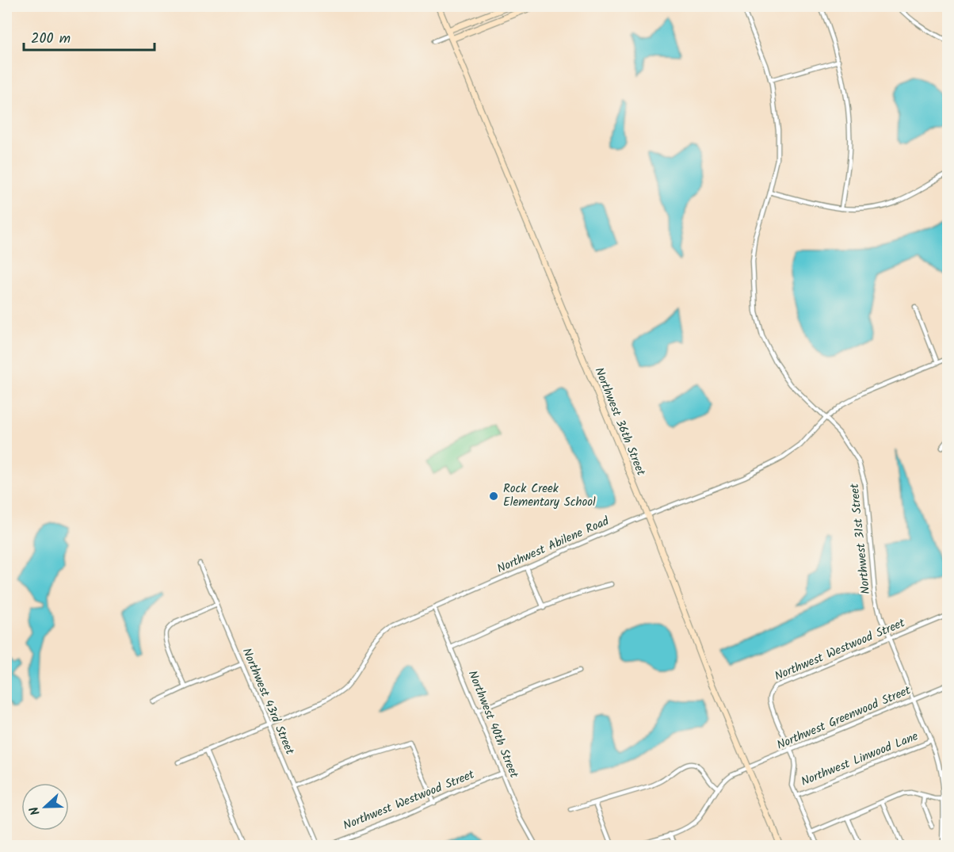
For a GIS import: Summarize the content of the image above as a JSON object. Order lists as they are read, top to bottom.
{
  "streets": {
    "main road": ["Northwest 36th Street"],
    "street": [
      "Northwest 31st Street",
      "Northwest Abilene Road",
      "Northwest Westwood Street",
      "Northwest 43rd Street",
      "Northwest Greenwood Street",
      "Northwest 40th Street",
      "Northwest Linwood Lane"
    ]
  },
  "crossings": [
    ["Northwest 36th Street", "Northwest Abilene Road"],
    ["Northwest 36th Street", "Northwest Greenwood Street"],
    ["Northwest 31st Street", "Northwest Abilene Road"],
    ["Northwest 31st Street", "Northwest Westwood Street"],
    ["Northwest 31st Street", "Northwest Greenwood Street"],
    ["Northwest 31st Street", "Northwest Linwood Lane"],
    ["Northwest Abilene Road", "Northwest 43rd Street"],
    ["Northwest Abilene Road", "Northwest 40th Street"],
    ["Northwest Westwood Street", "Northwest Greenwood Street"],
    ["Northwest Westwood Street", "Northwest 40th Street"],
    ["Northwest Westwood Street", "Northwest Linwood Lane"]
  ],
  "places": ["Rock Creek Elementary School"],
  "scale_bar": "200 m",
  "north": "left"
}
